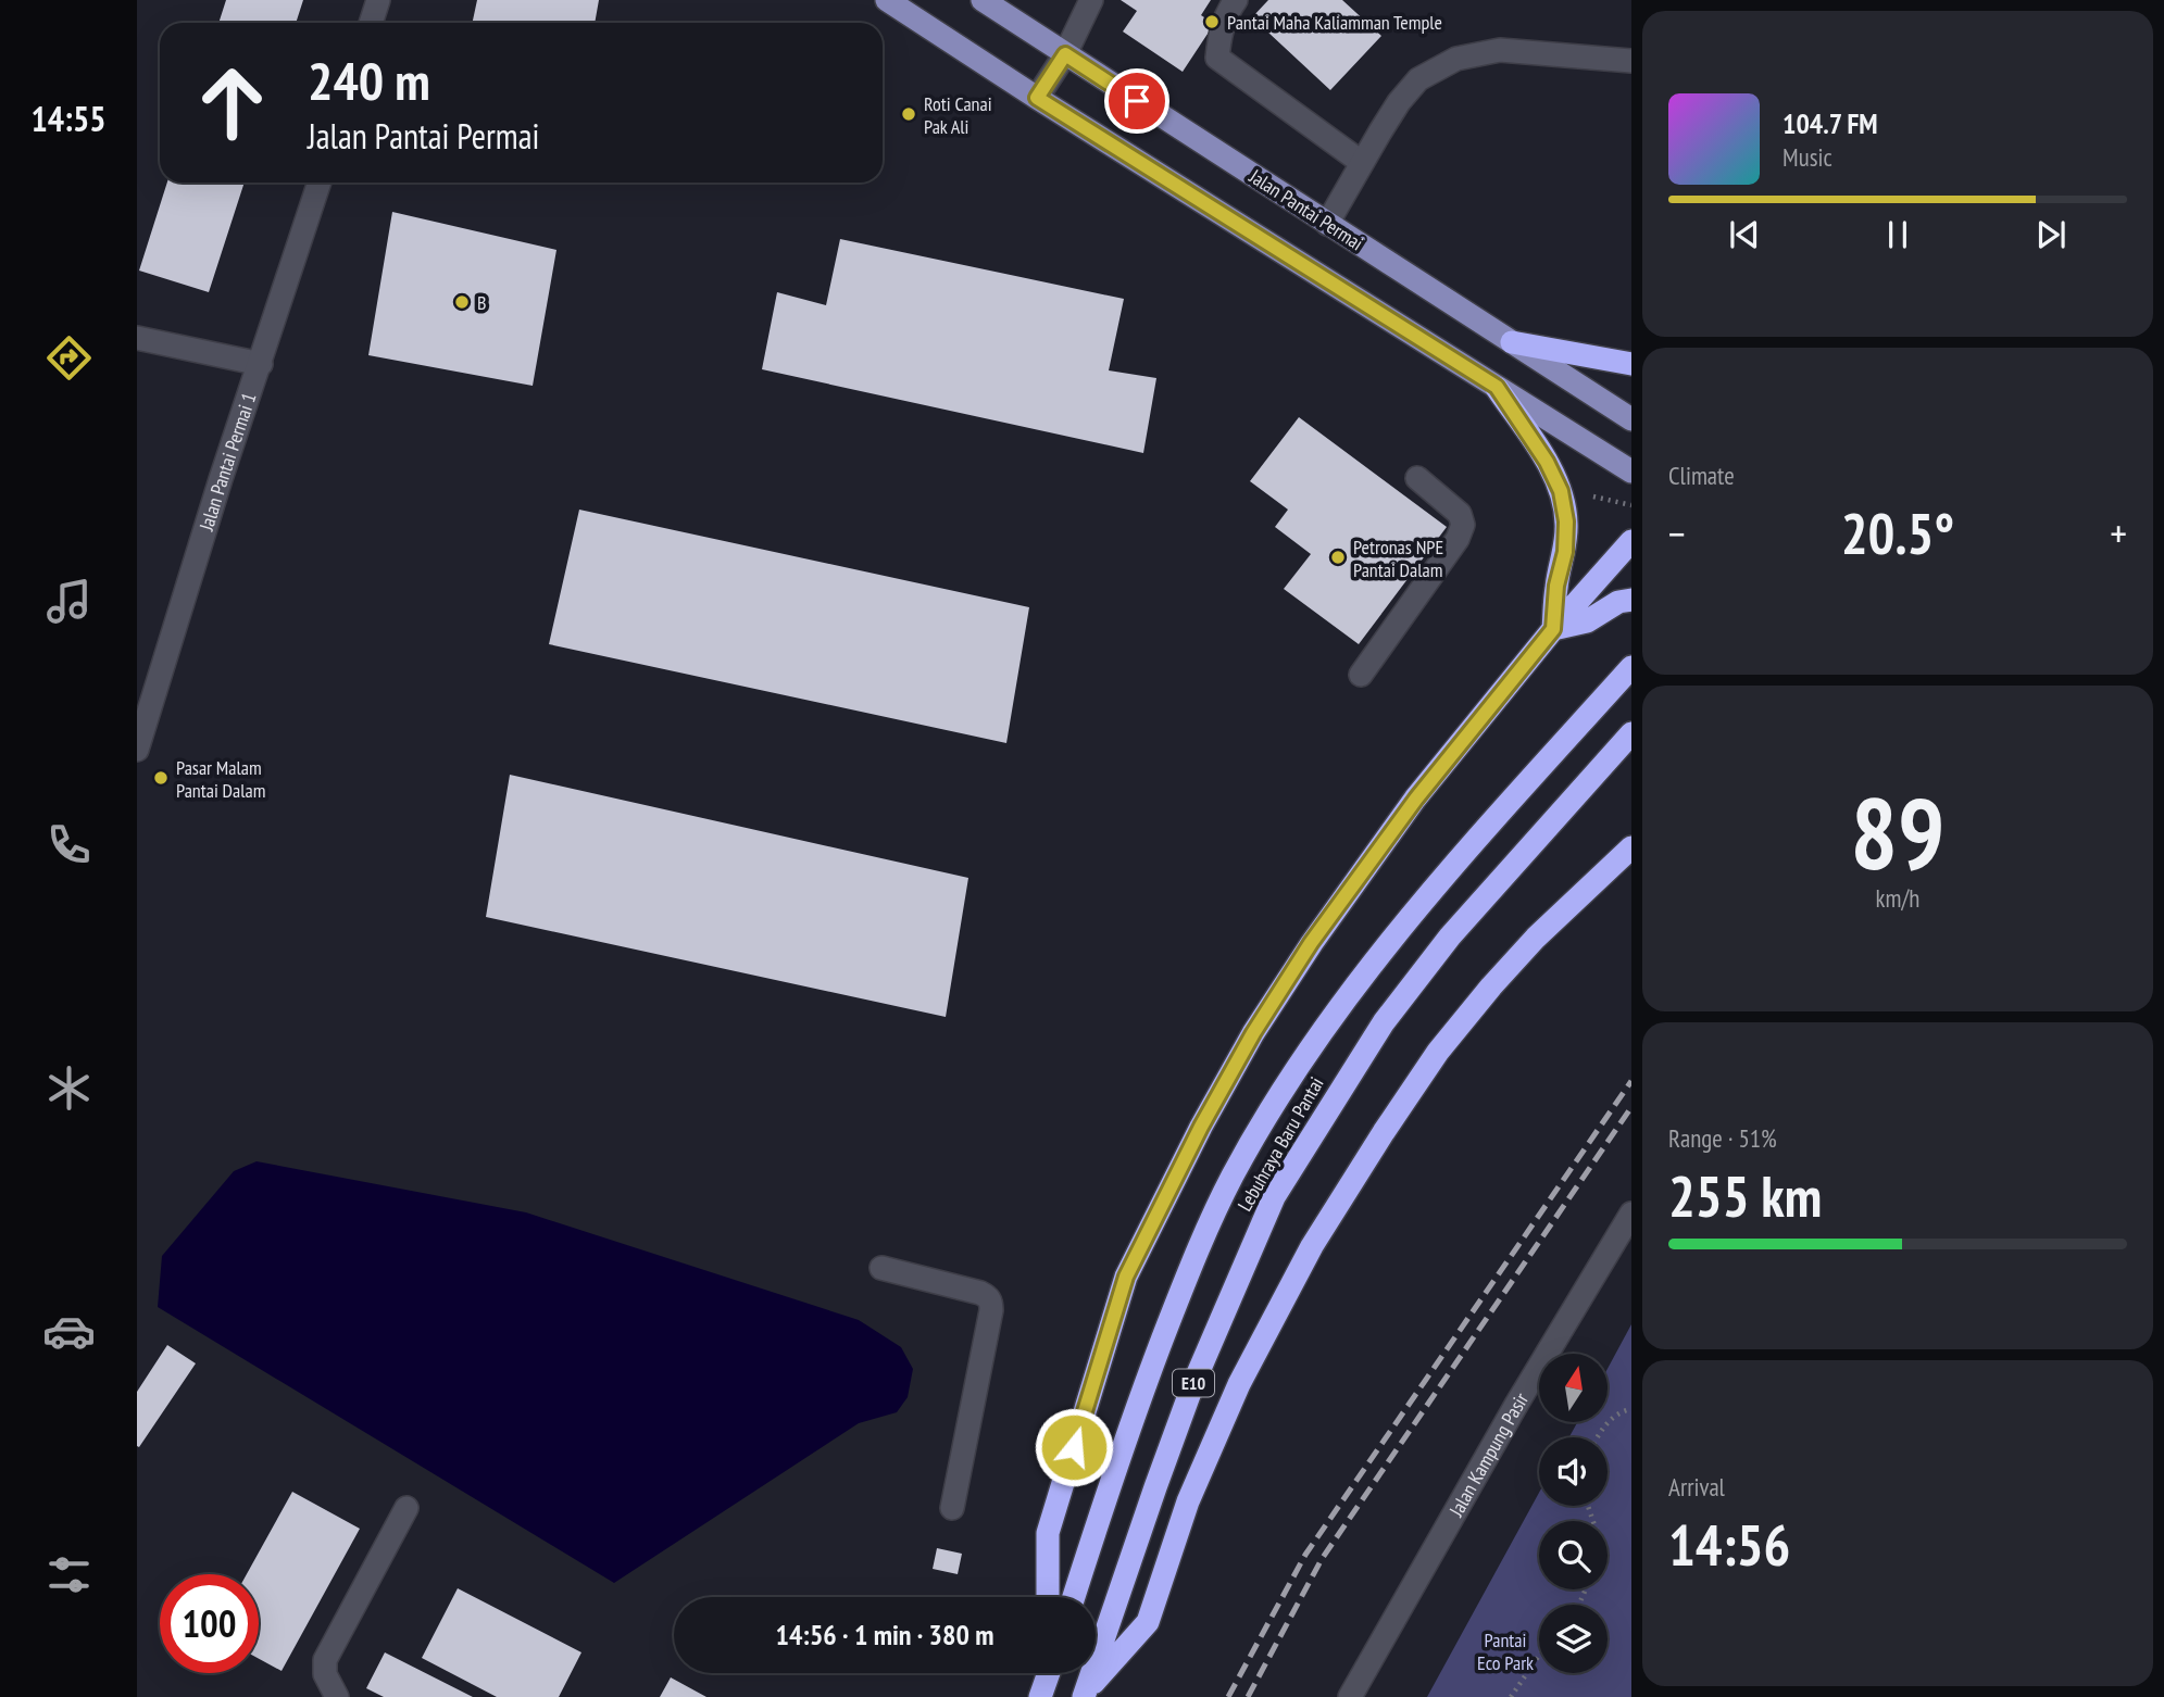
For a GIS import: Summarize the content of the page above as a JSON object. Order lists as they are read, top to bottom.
{
  "streets": {
    "highway": ["Lebuhraya Baru Pantai", "E10"],
    "main road": ["Jalan Pantai Permai"],
    "street": ["Jalan Pantai Permai 1", "Jalan Kampung Pasir"]
  },
  "parks": ["Pantai Eco Park"],
  "places": [
    "Pantai Maha Kaliamman Temple",
    "Roti Canai Pak Ali",
    "B",
    "Petronas NPE Pantai Dalam",
    "Pasar Malam Pantai Dalam"
  ],
  "north": "top",
  "page": {
    "tabs": "14:55",
    "turn": ["240 m", "Jalan Pantai Permai"],
    "song": ["104.7 FM", "Music"],
    "tile": [
      "Climate",
      ["89", "km/h"],
      ["Range · 51%", "255 km"],
      ["Arrival", "14:56"]
    ],
    "heat": ["−", "20.5°", "+"],
    "limit": "100",
    "trip": "14:56 · 1 min · 380 m"
  }
}
